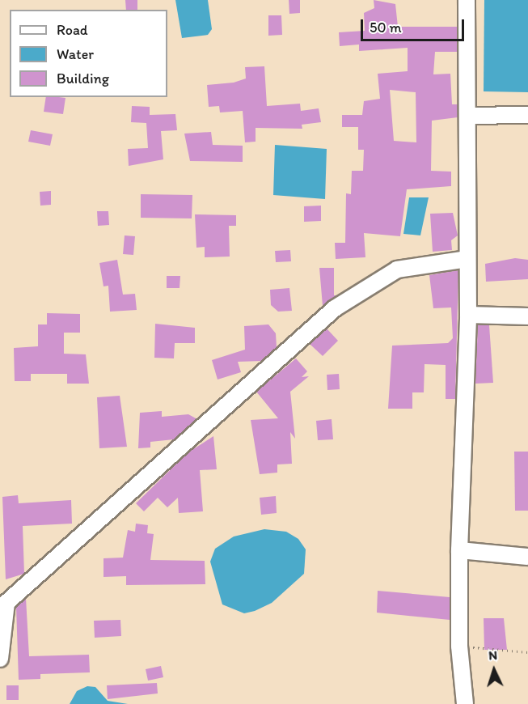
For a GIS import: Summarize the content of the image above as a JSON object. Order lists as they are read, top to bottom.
{
  "legend": ["Road", "Water", "Building"],
  "scale_bar": "50 m",
  "north": "top"
}
